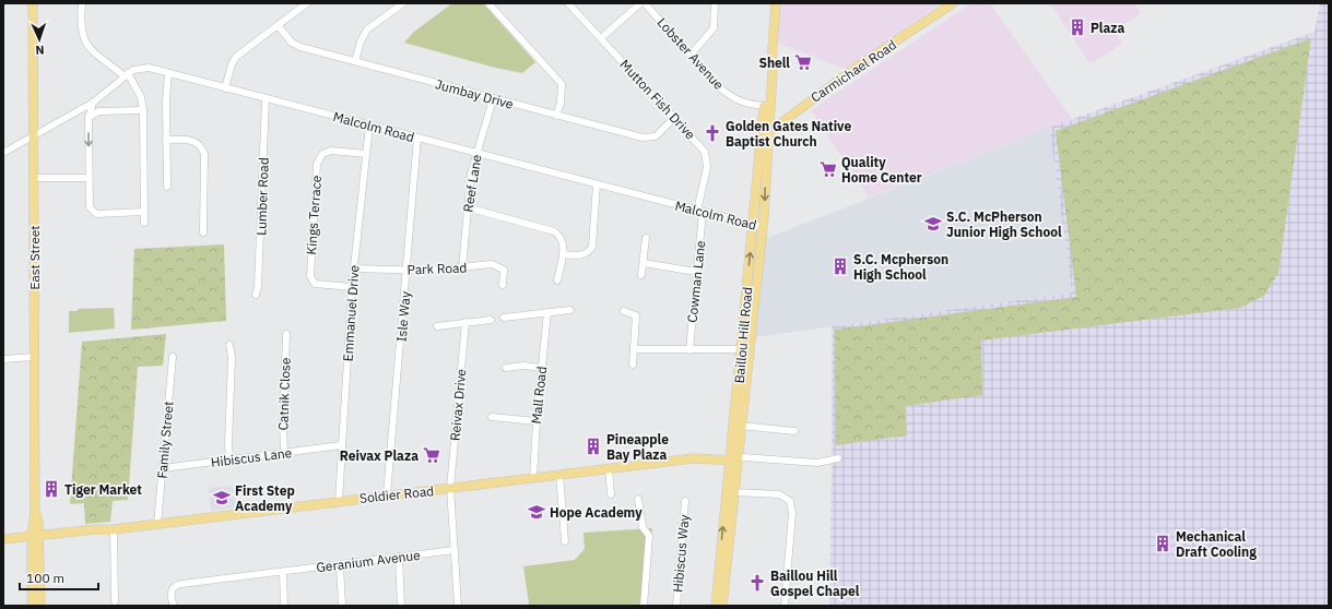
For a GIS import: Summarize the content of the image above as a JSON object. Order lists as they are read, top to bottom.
{
  "streets": {
    "main road": [
      "Carmichael Road",
      "East Street",
      "Baillou Hill Road",
      "Soldier Road"
    ],
    "street": [
      "Lobster Avenue",
      "Jumbay Drive",
      "Mutton Fish Drive",
      "Malcolm Road",
      "Reef Lane",
      "Lumber Road",
      "Kings Terrace",
      "Park Road",
      "Cowman Lane",
      "Emmanuel Drive",
      "Isle Way",
      "Catnik Close",
      "Mall Road",
      "Reivax Drive",
      "Family Street",
      "Hibiscus Lane",
      "Hibiscus Way",
      "Geranium Avenue"
    ]
  },
  "crossings": [
    ["Lobster Avenue", "Baillou Hill Road"],
    ["Carmichael Road", "Baillou Hill Road"],
    ["Jumbay Drive", "Mutton Fish Drive"],
    ["Jumbay Drive", "Reef Lane"],
    ["Mutton Fish Drive", "Malcolm Road"],
    ["Mutton Fish Drive", "Cowman Lane"],
    ["Malcolm Road", "Reef Lane"],
    ["Malcolm Road", "Lumber Road"],
    ["Malcolm Road", "East Street"],
    ["Malcolm Road", "Cowman Lane"],
    ["Malcolm Road", "Emmanuel Drive"],
    ["Malcolm Road", "Isle Way"],
    ["Malcolm Road", "Baillou Hill Road"],
    ["Reef Lane", "Park Road"],
    ["Kings Terrace", "Emmanuel Drive"],
    ["East Street", "Soldier Road"],
    ["Park Road", "Emmanuel Drive"],
    ["Park Road", "Isle Way"],
    ["Emmanuel Drive", "Hibiscus Lane"],
    ["Emmanuel Drive", "Soldier Road"],
    ["Isle Way", "Soldier Road"],
    ["Baillou Hill Road", "Soldier Road"],
    ["Catnik Close", "Hibiscus Lane"],
    ["Mall Road", "Soldier Road"],
    ["Reivax Drive", "Soldier Road"],
    ["Reivax Drive", "Geranium Avenue"],
    ["Family Street", "Hibiscus Lane"],
    ["Family Street", "Soldier Road"]
  ],
  "places": {
    "building": [
      "Plaza",
      "S.C. Mcpherson High School",
      "Pineapple Bay Plaza",
      "Tiger Market",
      "Mechanical Draft Cooling"
    ],
    "supermarket": ["Shell", "Quality Home Center", "Reivax Plaza"],
    "church": ["Golden Gates Native Baptist Church", "Baillou Hill Gospel Chapel"],
    "school or university": ["S.C. McPherson Junior High School", "First Step Academy", "Hope Academy"]
  },
  "scale_bar": "100 m",
  "north": "bottom"
}
